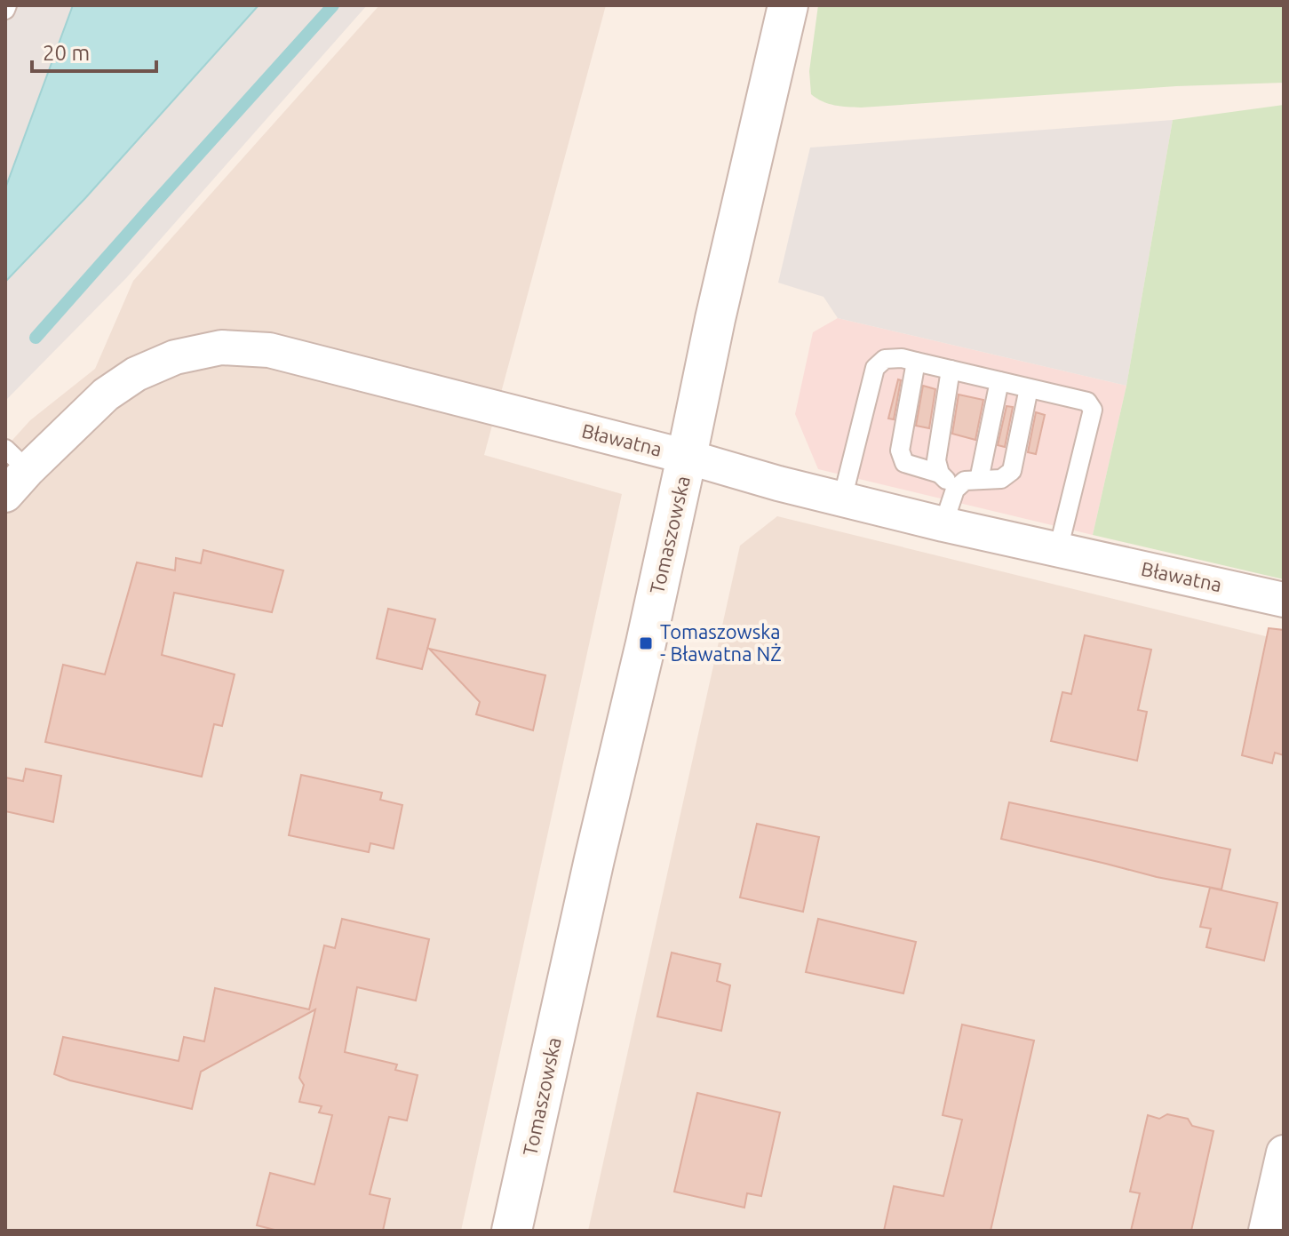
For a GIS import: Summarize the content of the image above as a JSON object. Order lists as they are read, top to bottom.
{
  "streets": {
    "street": ["Bławatna", "Tomaszowska"]
  },
  "crossings": [
    ["Bławatna", "Tomaszowska"]
  ],
  "places": {
    "transit": ["Tomaszowska - Bławatna NŻ"]
  },
  "scale_bar": "20 m"
}
